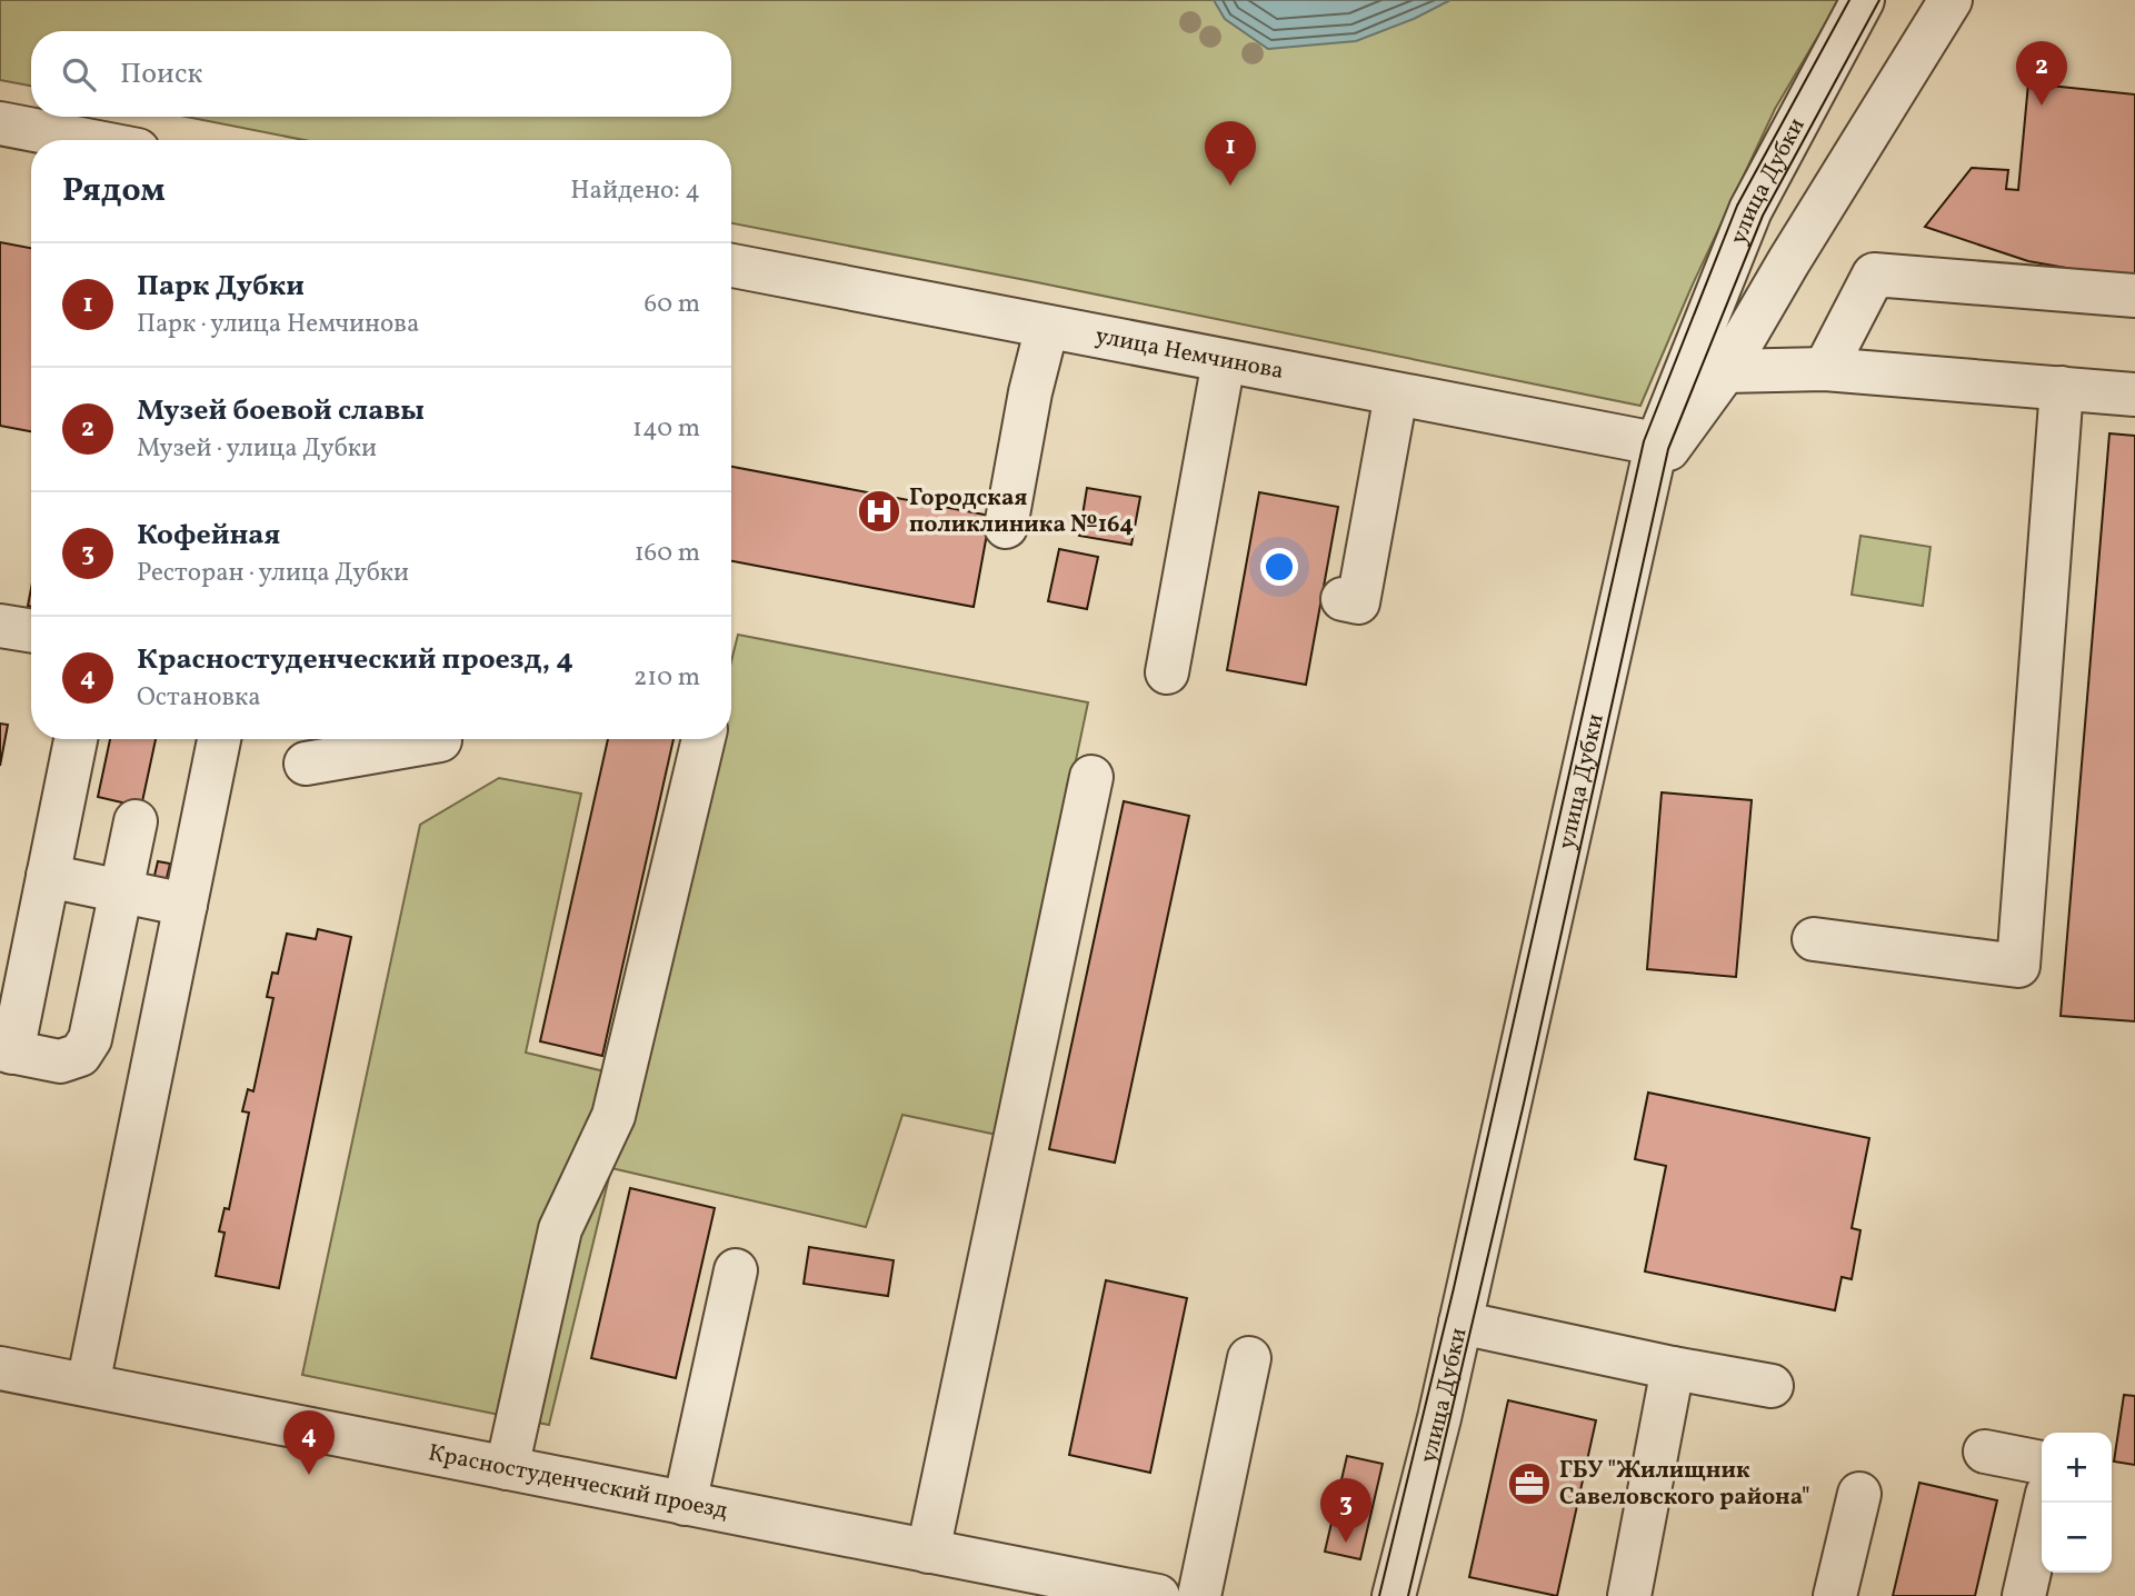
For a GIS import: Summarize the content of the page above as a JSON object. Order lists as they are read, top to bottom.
{
  "streets": {
    "street": ["улица Дубки", "улица Немчинова", "Красностуденческий проезд"]
  },
  "crossings": [
    ["улица Дубки", "улица Немчинова"]
  ],
  "places": {
    "hospital": ["Городская поликлиника №164"],
    "office": ["ГБУ \"Жилищник Савеловского района\""]
  },
  "page": {
    "search": "Поиск",
    "pins": [
      "2",
      "1",
      "4",
      "3"
    ],
    "heading": ["Рядом", "Найдено: 4"],
    "list": [
      {
        "mark": "1",
        "name": "Парк Дубки",
        "note": "Парк · улица Немчинова",
        "value": "60 m"
      },
      {
        "mark": "2",
        "name": "Музей боевой славы",
        "note": "Музей · улица Дубки",
        "value": "140 m"
      },
      {
        "mark": "3",
        "name": "Кофейная",
        "note": "Ресторан · улица Дубки",
        "value": "160 m"
      },
      {
        "mark": "4",
        "name": "Красностуденческий проезд, 4",
        "note": "Остановка",
        "value": "210 m"
      }
    ],
    "map_buttons": ["+", "−"]
  }
}
